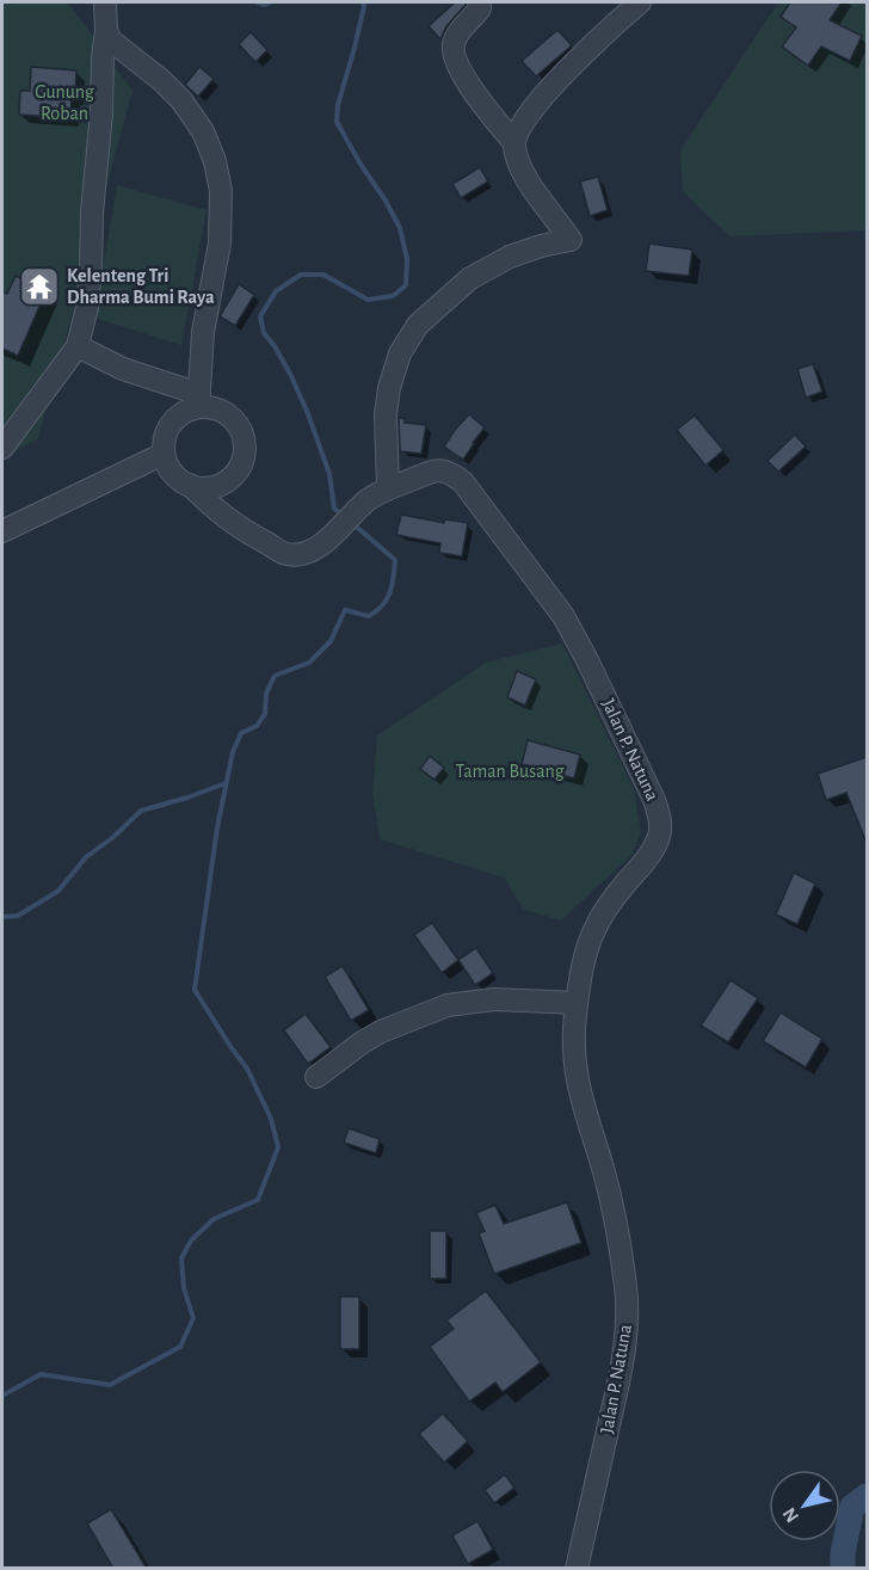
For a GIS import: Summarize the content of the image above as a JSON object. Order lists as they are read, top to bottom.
{
  "streets": {
    "street": ["Jalan P. Natuna"]
  },
  "parks": ["Gunung Roban", "Taman Busang"],
  "places": {
    "temple": ["Kelenteng Tri Dharma Bumi Raya"]
  },
  "north": "bottom left"
}
